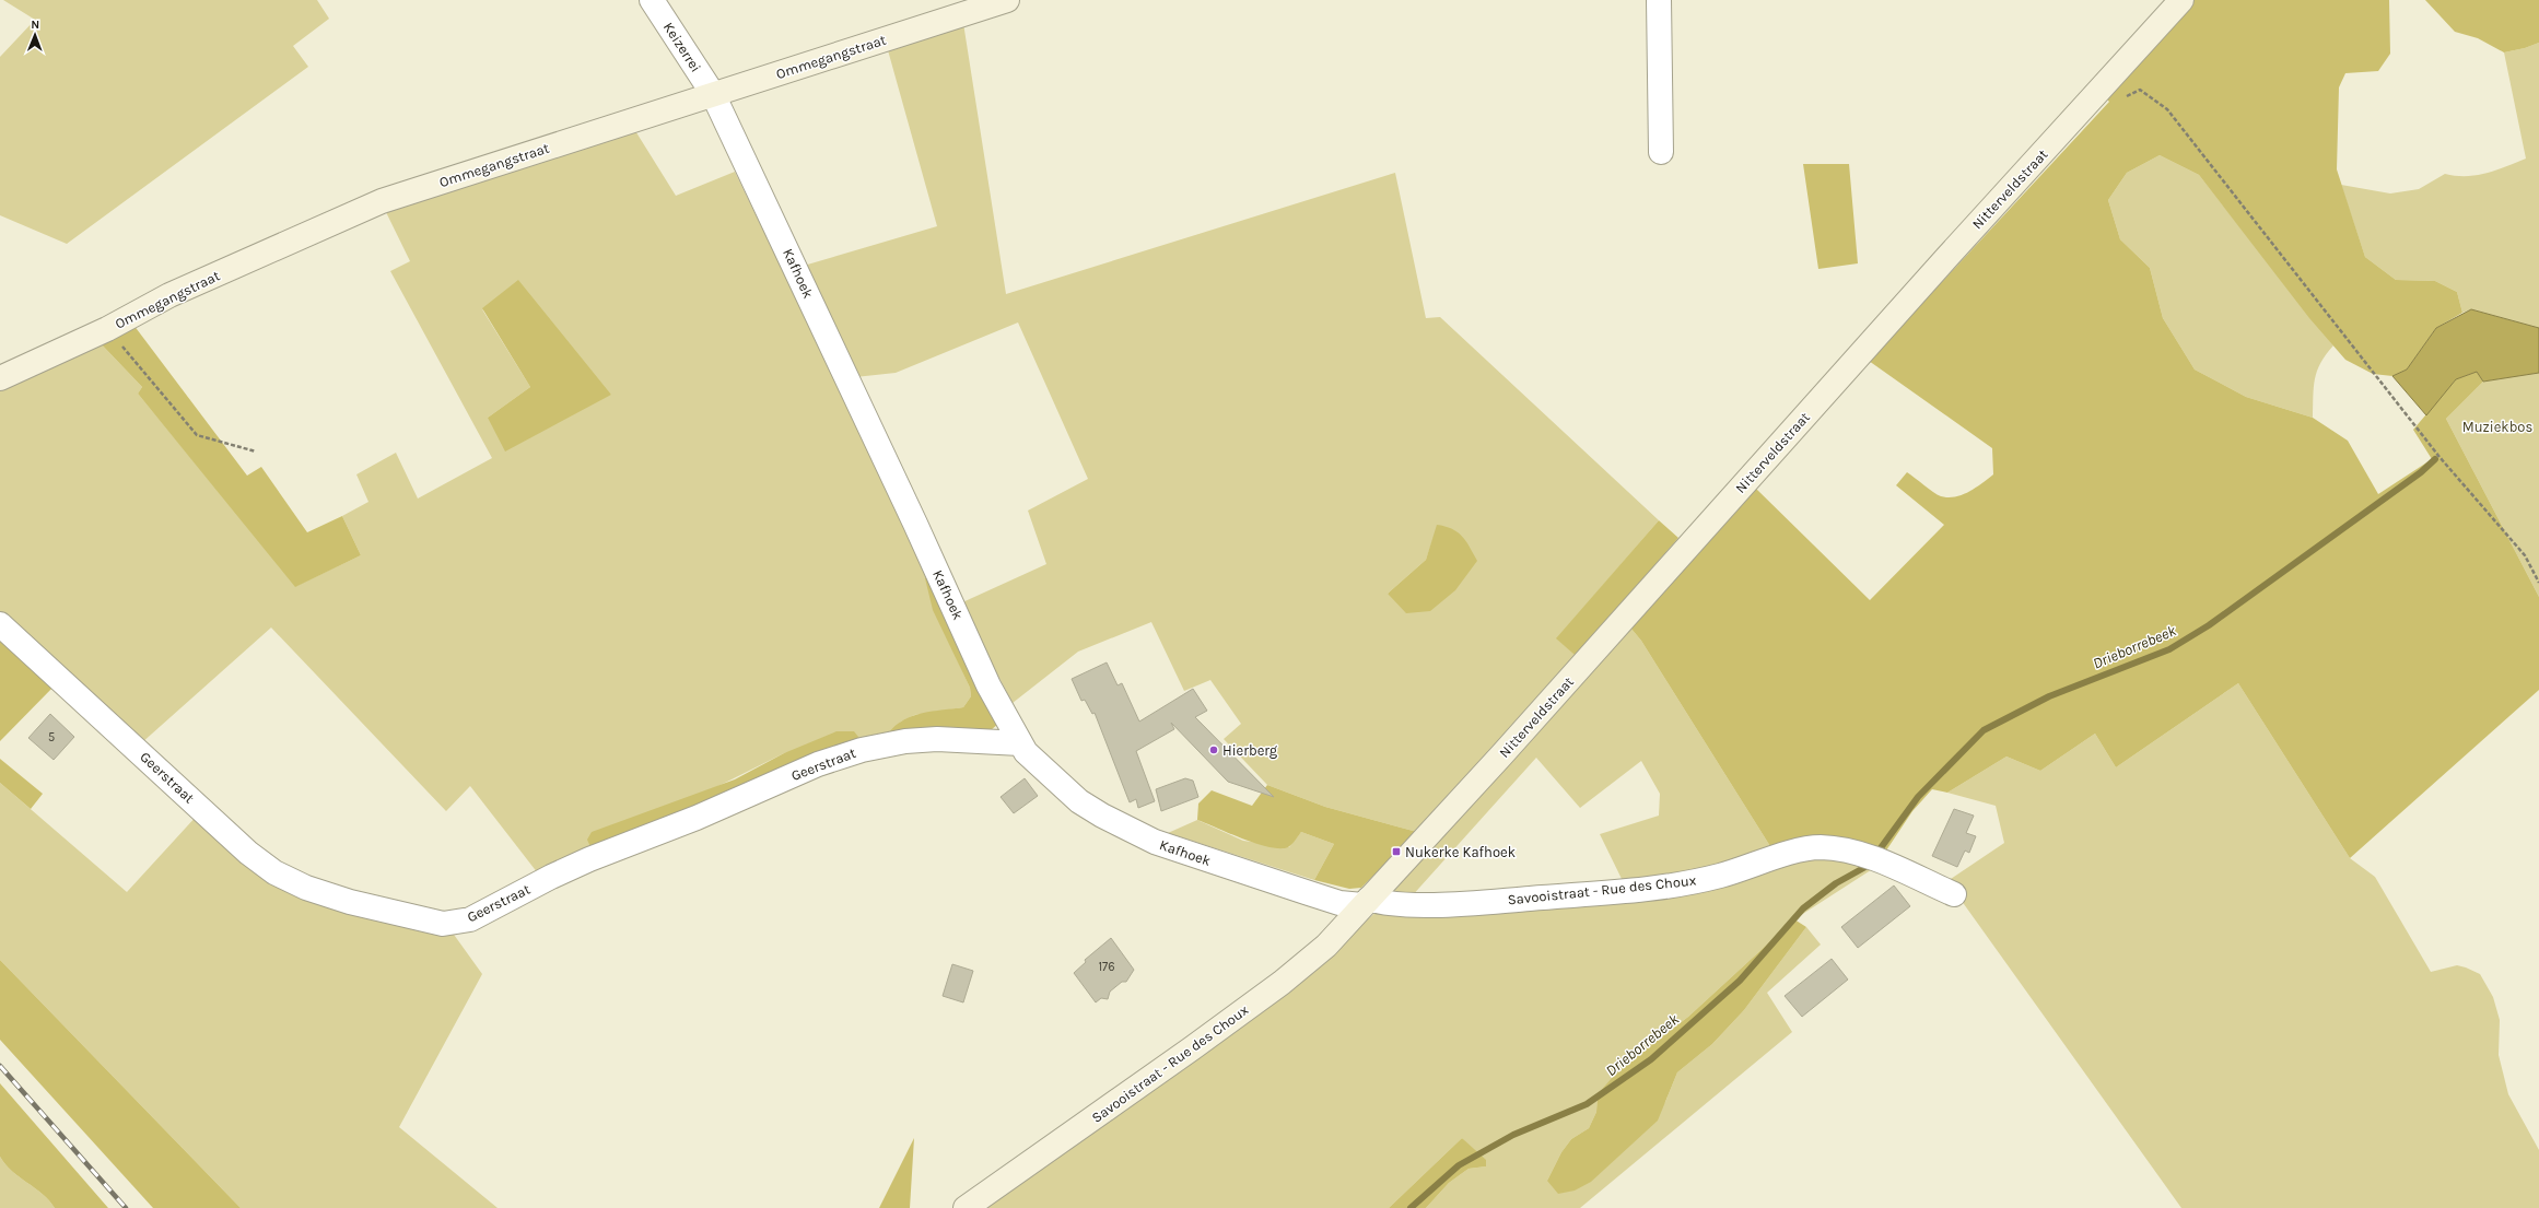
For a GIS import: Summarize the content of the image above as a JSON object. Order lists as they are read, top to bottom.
{
  "streets": {
    "main road": ["Ommegangstraat", "Nitterveldstraat", "Savooistraat - Rue des Choux"],
    "street": ["Keizerrei", "Kafhoek", "Geerstraat"]
  },
  "crossings": [
    ["Keizerrei", "Ommegangstraat"],
    ["Keizerrei", "Kafhoek"],
    ["Ommegangstraat", "Kafhoek"],
    ["Nitterveldstraat", "Kafhoek"],
    ["Nitterveldstraat", "Savooistraat - Rue des Choux"],
    ["Kafhoek", "Geerstraat"],
    ["Kafhoek", "Savooistraat - Rue des Choux"]
  ],
  "water": ["Drieborrebeek"],
  "parks": ["Muziekbos"],
  "places": {
    "other": ["Hierberg"],
    "transit": ["Nukerke Kafhoek"]
  },
  "house_numbers": ["5", "176"],
  "north": "top"
}
